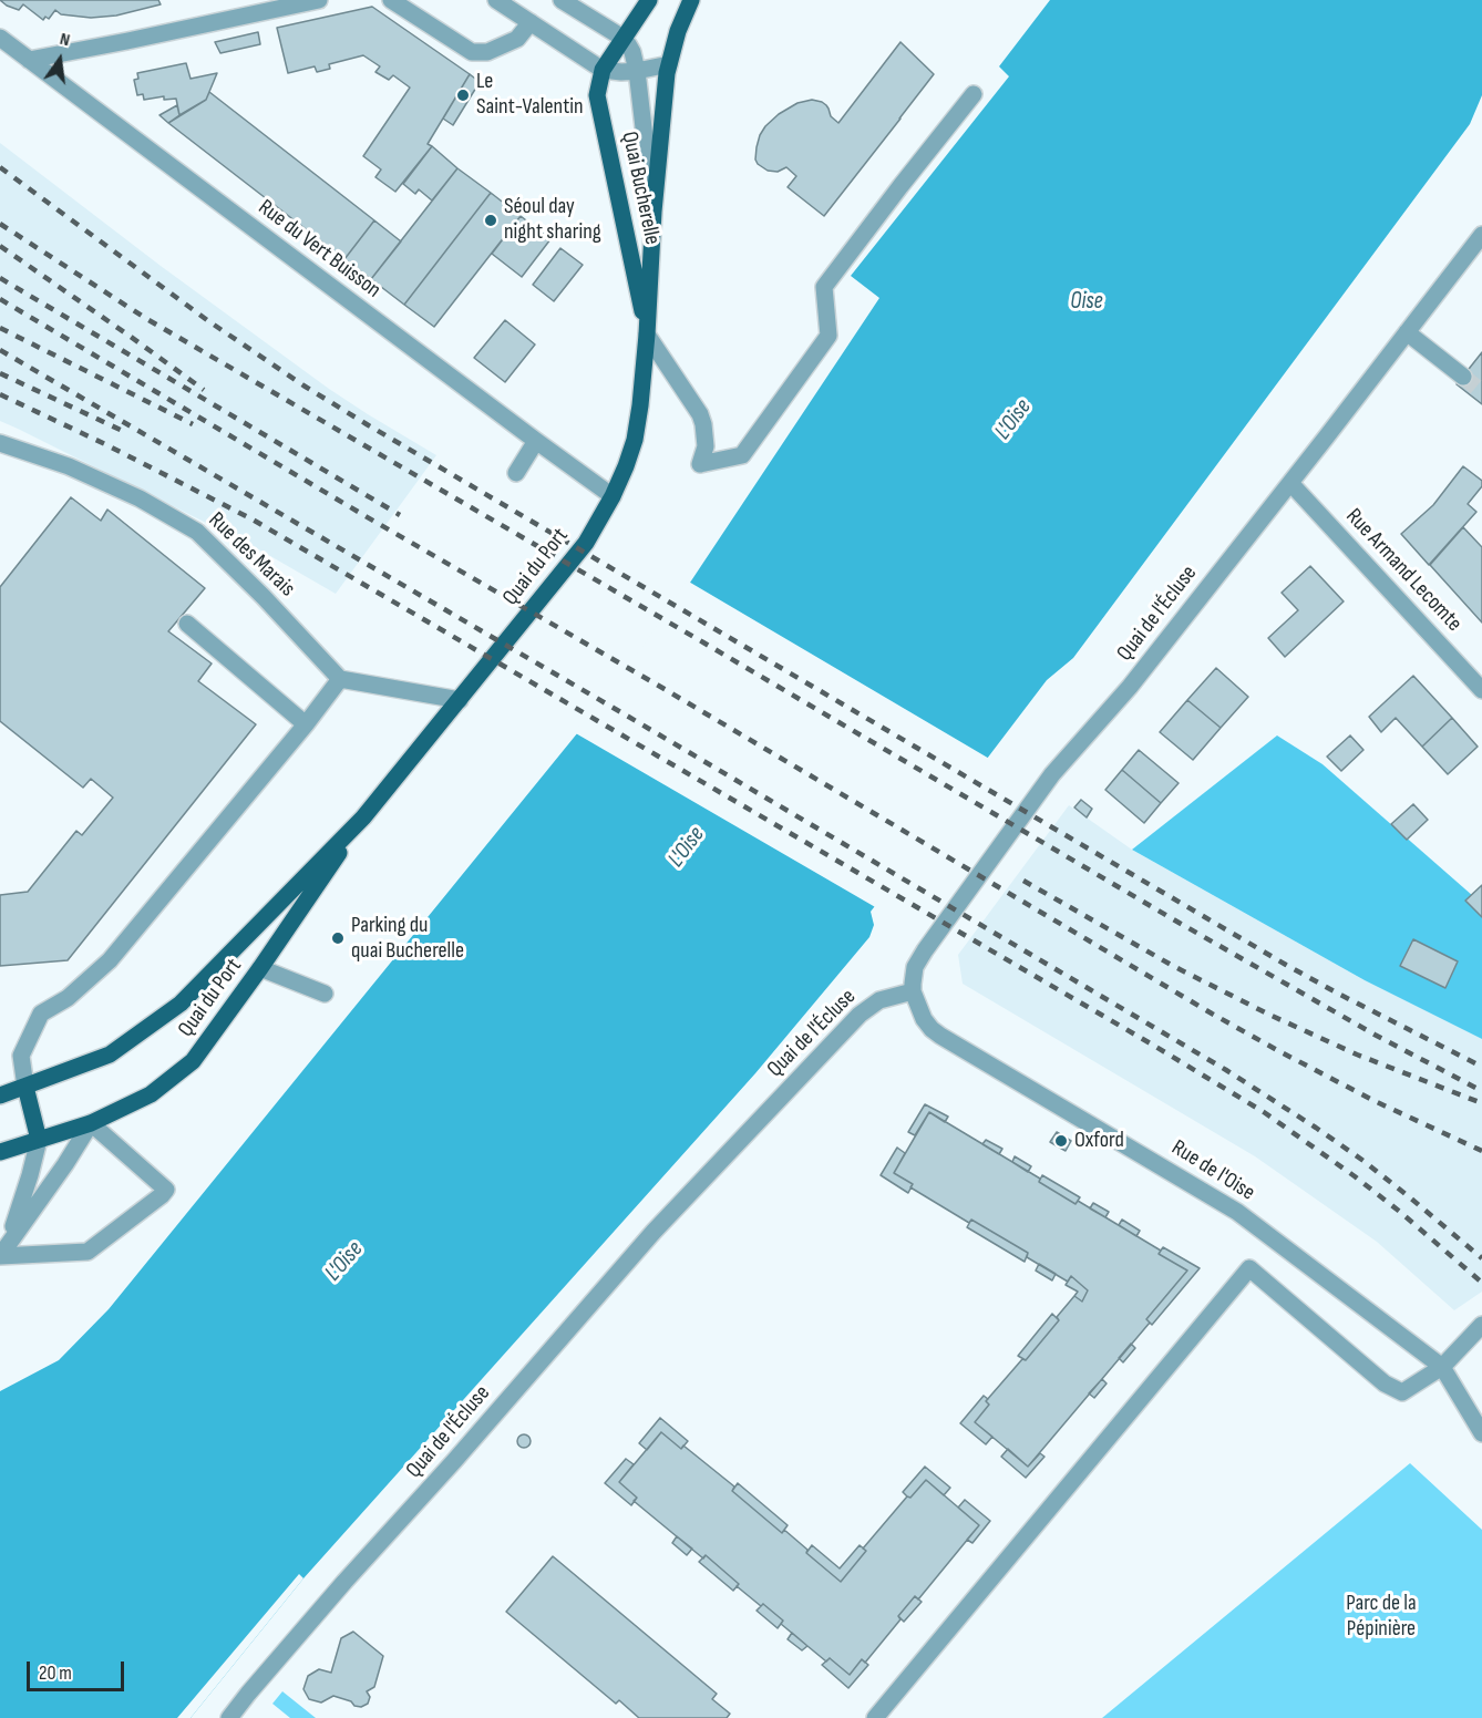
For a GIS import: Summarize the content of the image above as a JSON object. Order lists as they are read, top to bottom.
{
  "streets": {
    "main road": ["Quai Bucherelle", "Quai du Port"],
    "street": [
      "Rue du Vert Buisson",
      "Rue des Marais",
      "Rue Armand Lecomte",
      "Quai de l'Écluse",
      "Rue de l'Oise"
    ]
  },
  "crossings": [
    ["Quai Bucherelle", "Rue du Vert Buisson"],
    ["Quai Bucherelle", "Quai du Port"],
    ["Rue du Vert Buisson", "Quai du Port"],
    ["Rue Armand Lecomte", "Quai de l'Écluse"],
    ["Quai de l'Écluse", "Rue de l'Oise"]
  ],
  "water": ["Oise", "L'Oise"],
  "parks": ["Parc de la Pépinière"],
  "places": [
    "Le Saint-Valentin",
    "Séoul day night sharing",
    "Parking du quai Bucherelle",
    "Oxford"
  ],
  "scale_bar": "20 m",
  "north": "top"
}
